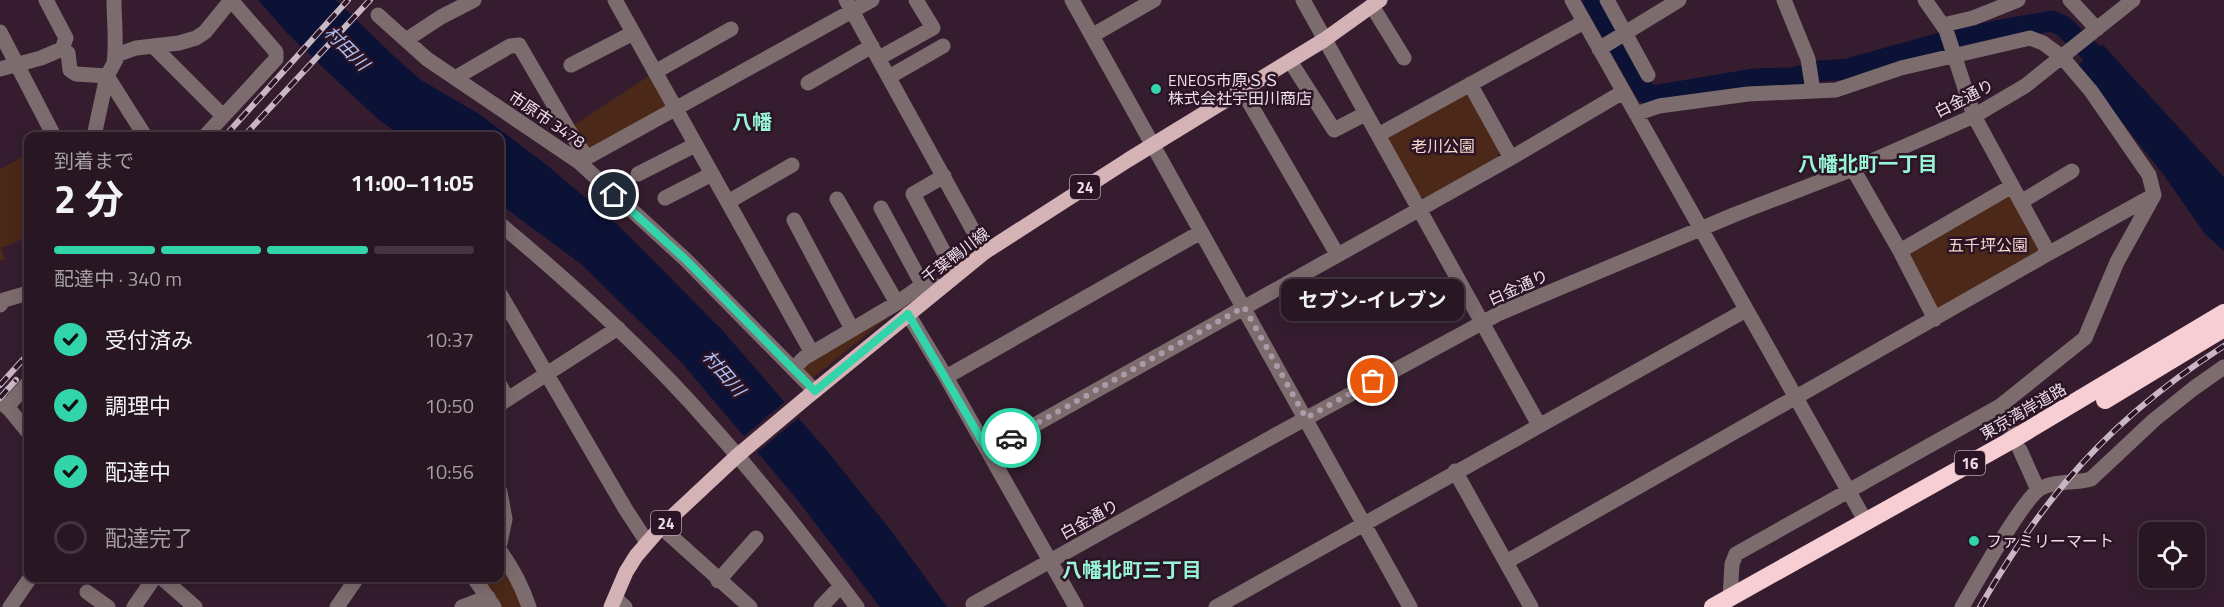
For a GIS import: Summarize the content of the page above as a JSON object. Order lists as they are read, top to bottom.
{
  "streets": {
    "highway": ["東京湾岸道路", "16"],
    "main road": ["24", "千葉鴨川線"],
    "street": ["白金通り", "市原市 3478"]
  },
  "crossings": [
    ["市原市 3478", "千葉鴨川線"]
  ],
  "districts": ["八幡", "八幡北町一丁目", "八幡北町三丁目"],
  "water": ["村田川"],
  "parks": ["老川公園", "五千坪公園"],
  "places": ["ENEOS市原ＳＳ 株式会社宇田川商店", "セブン-イレブン", "ファミリーマート"],
  "page": {
    "heading": ["2 分", "到着まで", "11:00–11:05"],
    "bar": "配達中 · 340 m",
    "bubble": "セブン-イレブン",
    "list": [
      ["受付済み", "10:37"],
      ["調理中", "10:50"],
      ["配達中", "10:56"],
      "配達完了"
    ]
  }
}
